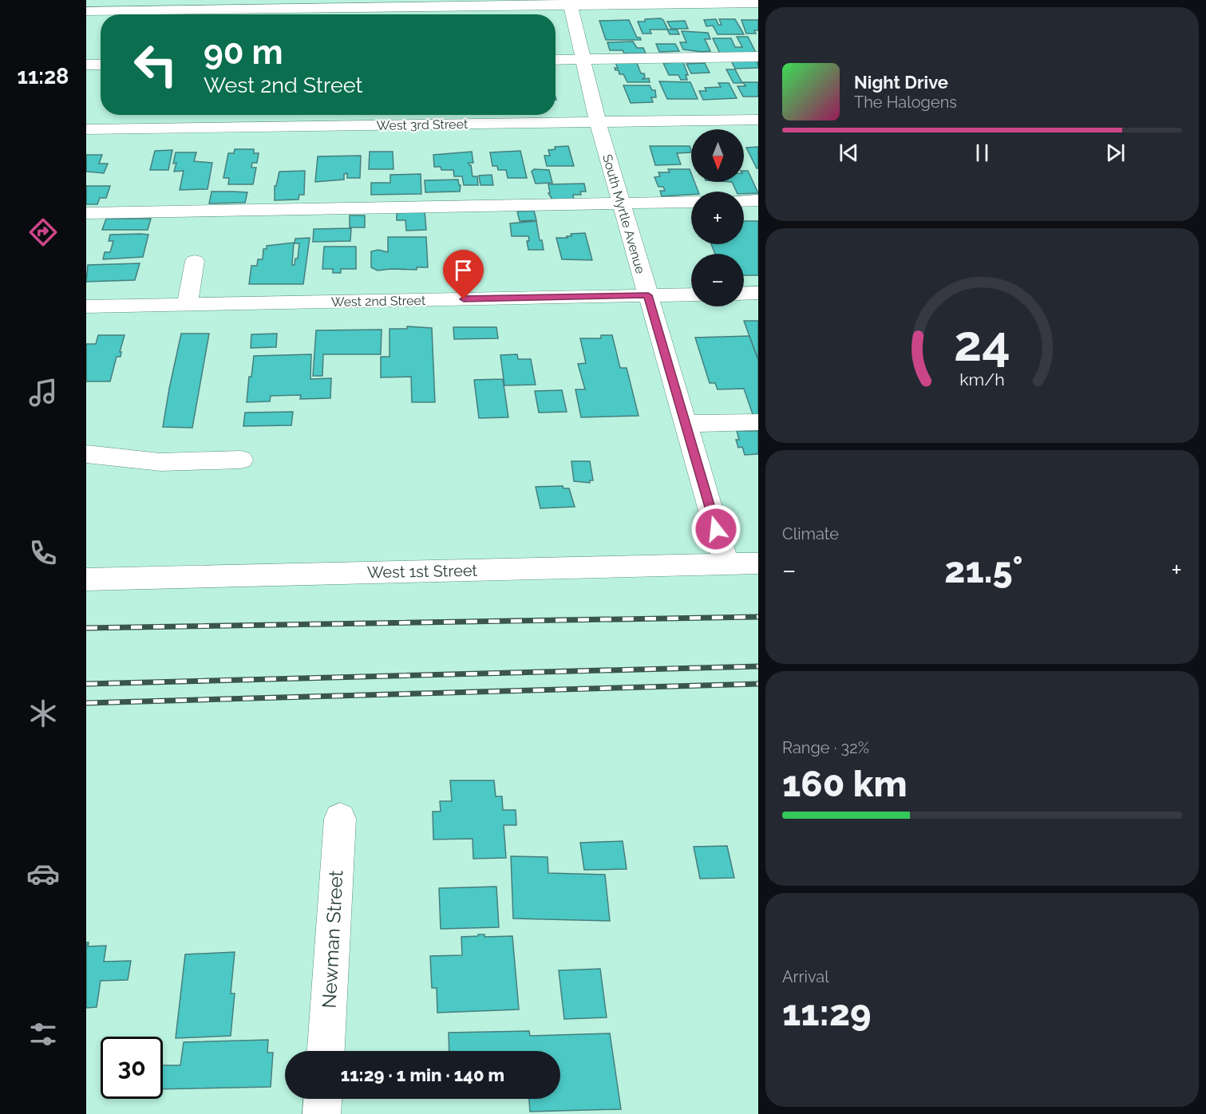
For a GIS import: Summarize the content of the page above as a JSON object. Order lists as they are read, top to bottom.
{
  "streets": {
    "street": [
      "West 3rd Street",
      "South Myrtle Avenue",
      "West 2nd Street",
      "West 1st Street",
      "Newman Street"
    ]
  },
  "crossings": [
    ["West 3rd Street", "South Myrtle Avenue"],
    ["South Myrtle Avenue", "West 2nd Street"],
    ["South Myrtle Avenue", "West 1st Street"]
  ],
  "north": "bottom",
  "page": {
    "tabs": "11:28",
    "turn": ["90 m", "West 2nd Street"],
    "song": ["Night Drive", "The Halogens"],
    "map_buttons": ["+", "−"],
    "tile": [
      "Climate",
      ["Range · 32%", "160 km"],
      ["Arrival", "11:29"]
    ],
    "heat": ["−", "21.5°", "+"],
    "limit": "30",
    "trip": "11:29 · 1 min · 140 m",
    "gauge": ["24", "km/h"]
  }
}
